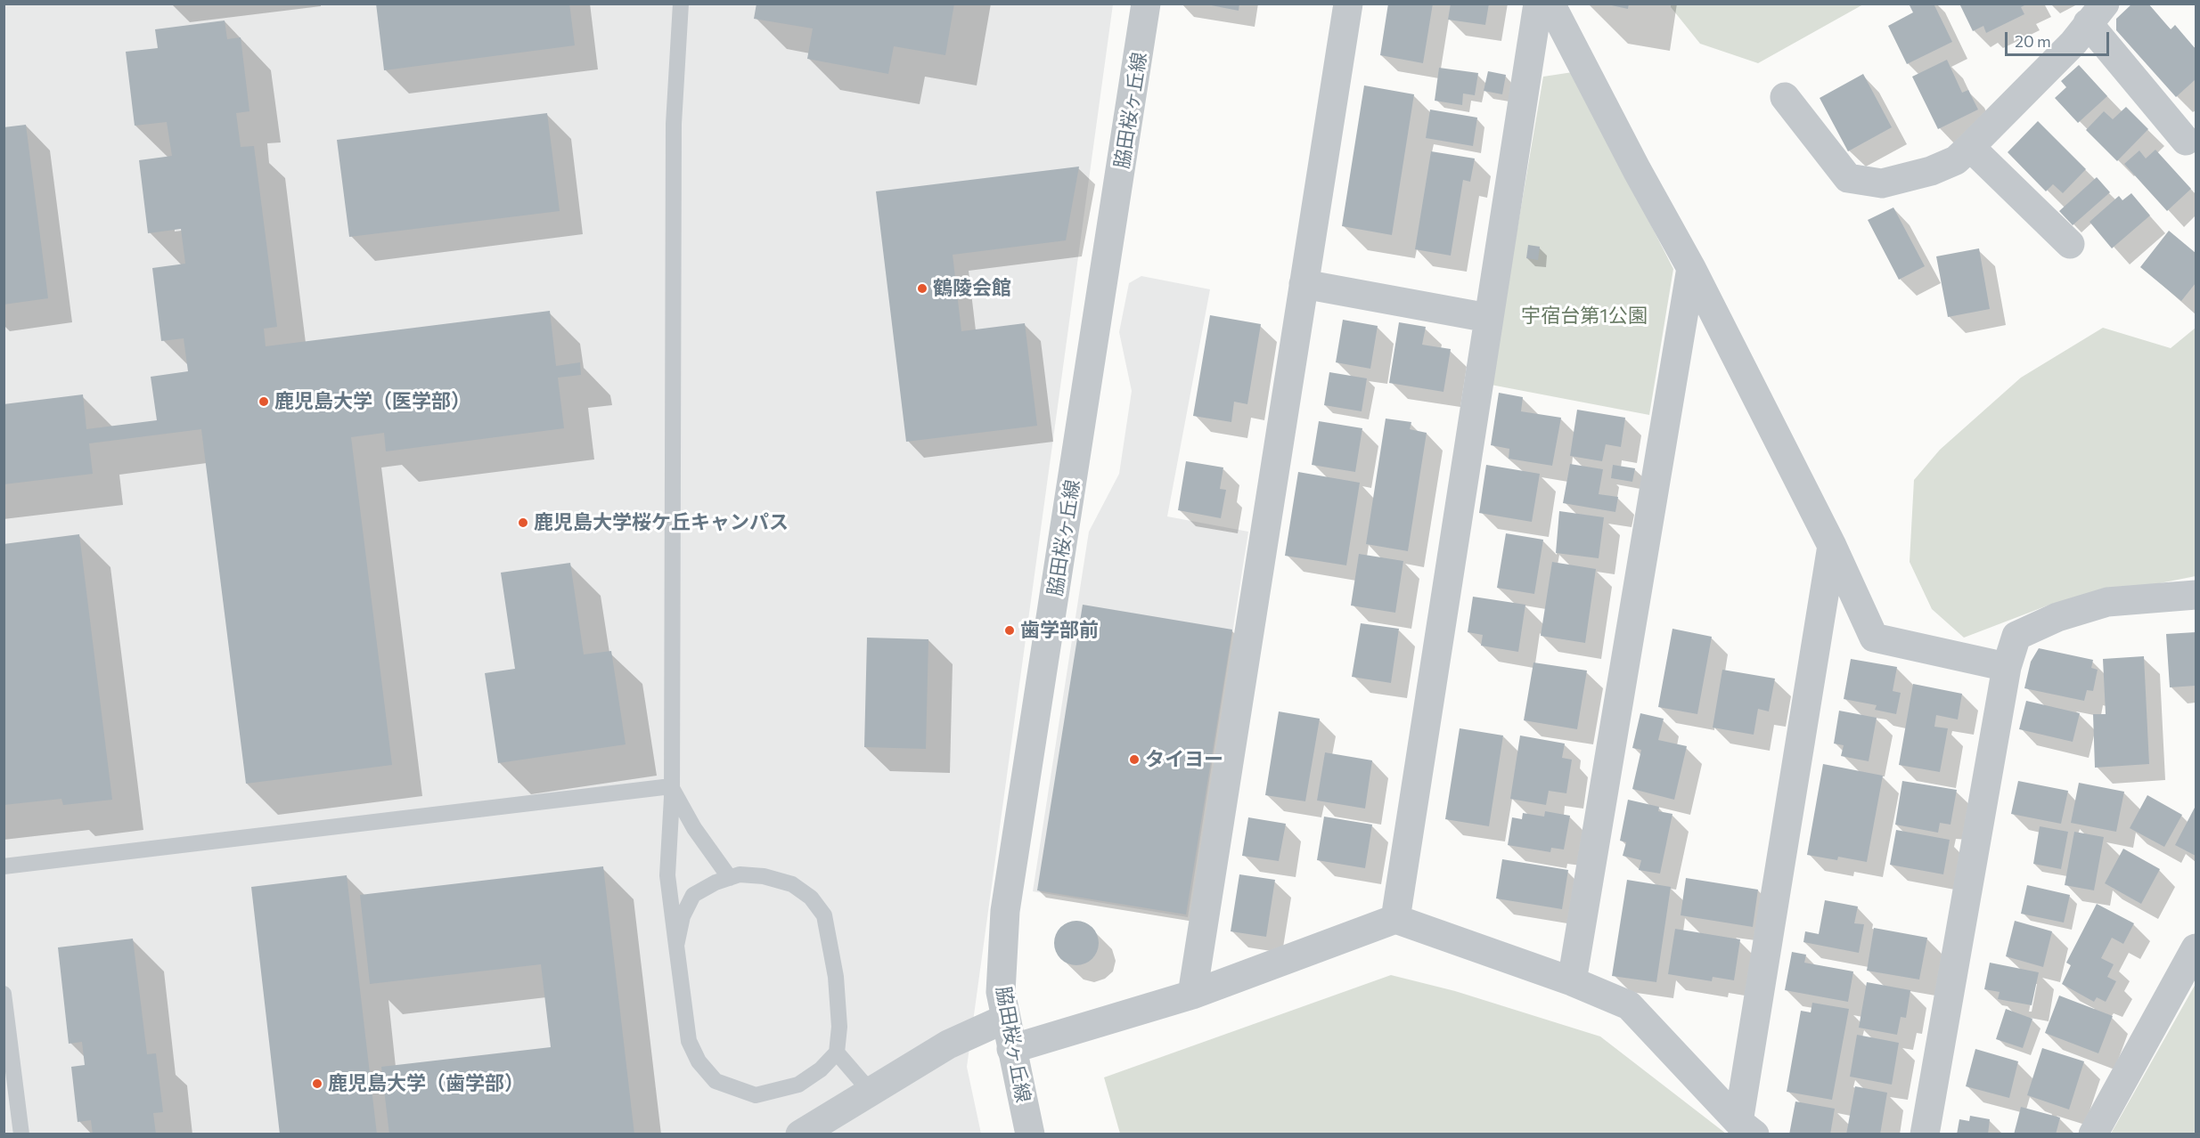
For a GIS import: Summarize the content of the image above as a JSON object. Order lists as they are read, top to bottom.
{
  "streets": {
    "street": ["脇田桜ヶ丘線"]
  },
  "parks": ["宇宿台第1公園"],
  "places": [
    "鶴陵会館",
    "鹿児島大学（医学部）",
    "鹿児島大学桜ケ丘キャンパス",
    "歯学部前",
    "タイヨー",
    "鹿児島大学（歯学部）"
  ],
  "scale_bar": "20 m"
}
